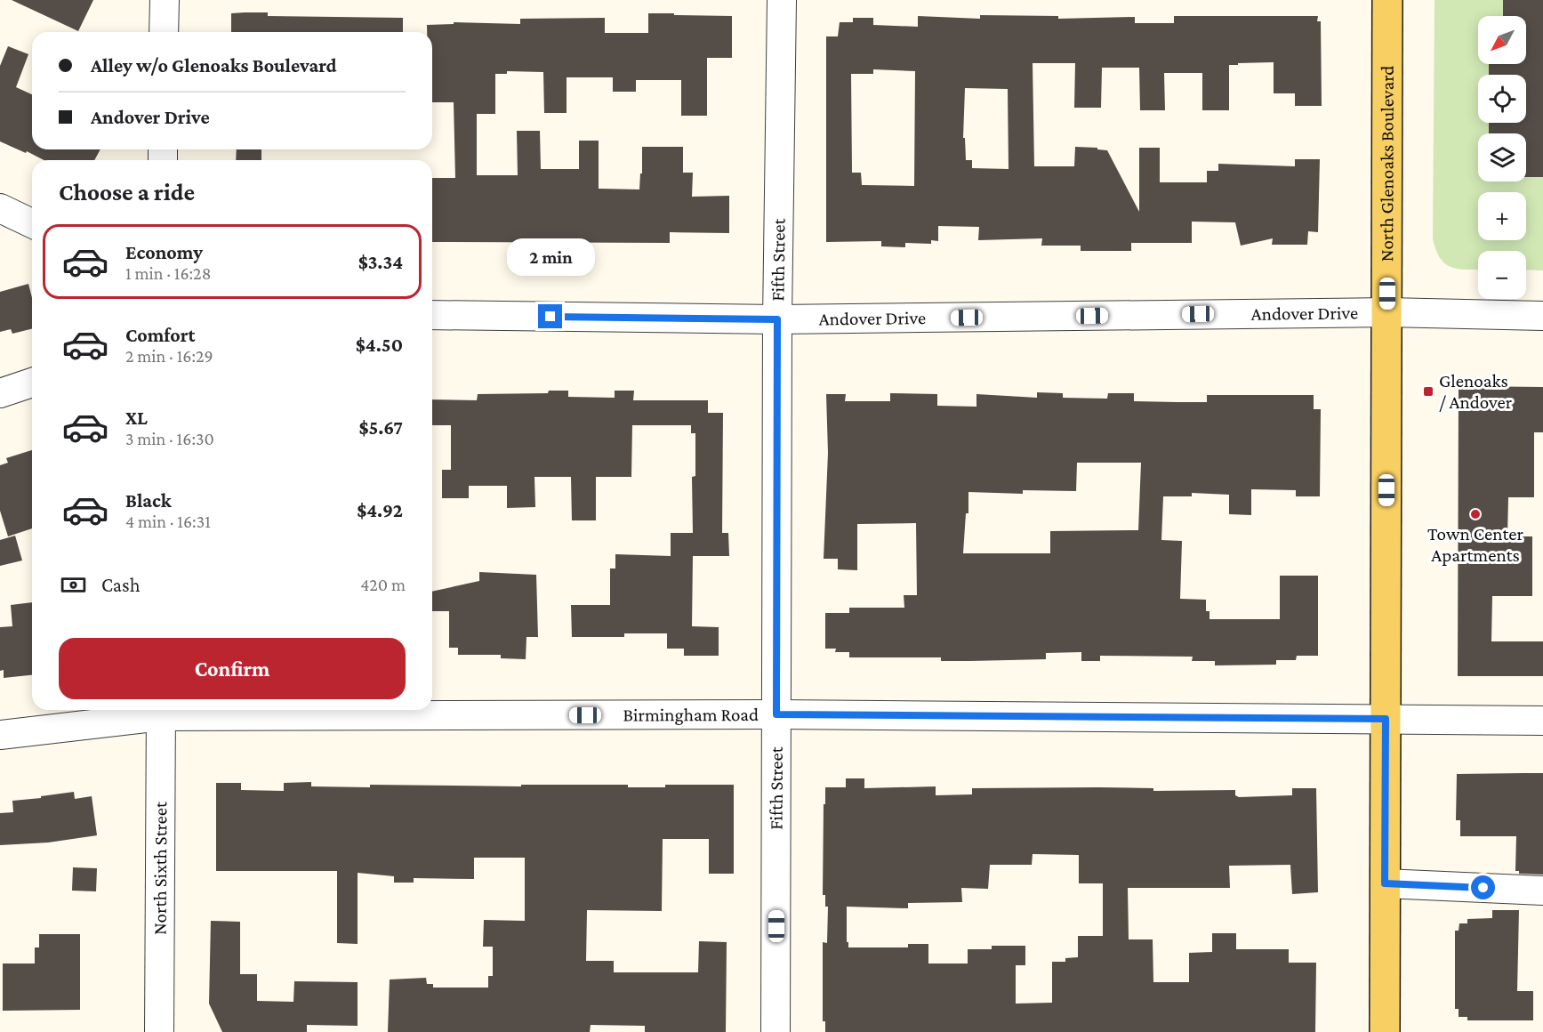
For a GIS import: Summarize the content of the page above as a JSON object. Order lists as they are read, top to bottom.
{
  "streets": {
    "main road": ["North Glenoaks Boulevard"],
    "street": [
      "Fifth Street",
      "Andover Drive",
      "Birmingham Road",
      "North Sixth Street"
    ]
  },
  "crossings": [
    ["North Glenoaks Boulevard", "Andover Drive"],
    ["North Glenoaks Boulevard", "Birmingham Road"],
    ["Fifth Street", "Andover Drive"],
    ["Fifth Street", "Birmingham Road"],
    ["Birmingham Road", "North Sixth Street"]
  ],
  "places": {
    "transit": ["Glenoaks / Andover"],
    "other": ["Town Center Apartments"]
  },
  "north": "bottom left",
  "page": {
    "map_buttons": ["+", "−"],
    "banner": ["Alley w/o Glenoaks Boulevard", "Andover Drive"],
    "heading": "Choose a ride",
    "list": [
      {
        "name": "Economy",
        "note": "1 min · 16:28",
        "value": "$3.34"
      },
      {
        "name": "Comfort",
        "note": "2 min · 16:29",
        "value": "$4.50"
      },
      {
        "name": "XL",
        "note": "3 min · 16:30",
        "value": "$5.67"
      },
      {
        "name": "Black",
        "note": "4 min · 16:31",
        "value": "$4.92"
      }
    ],
    "bubble": "2 min",
    "pay": ["Cash", "420 m"],
    "buttons": "Confirm"
  }
}
